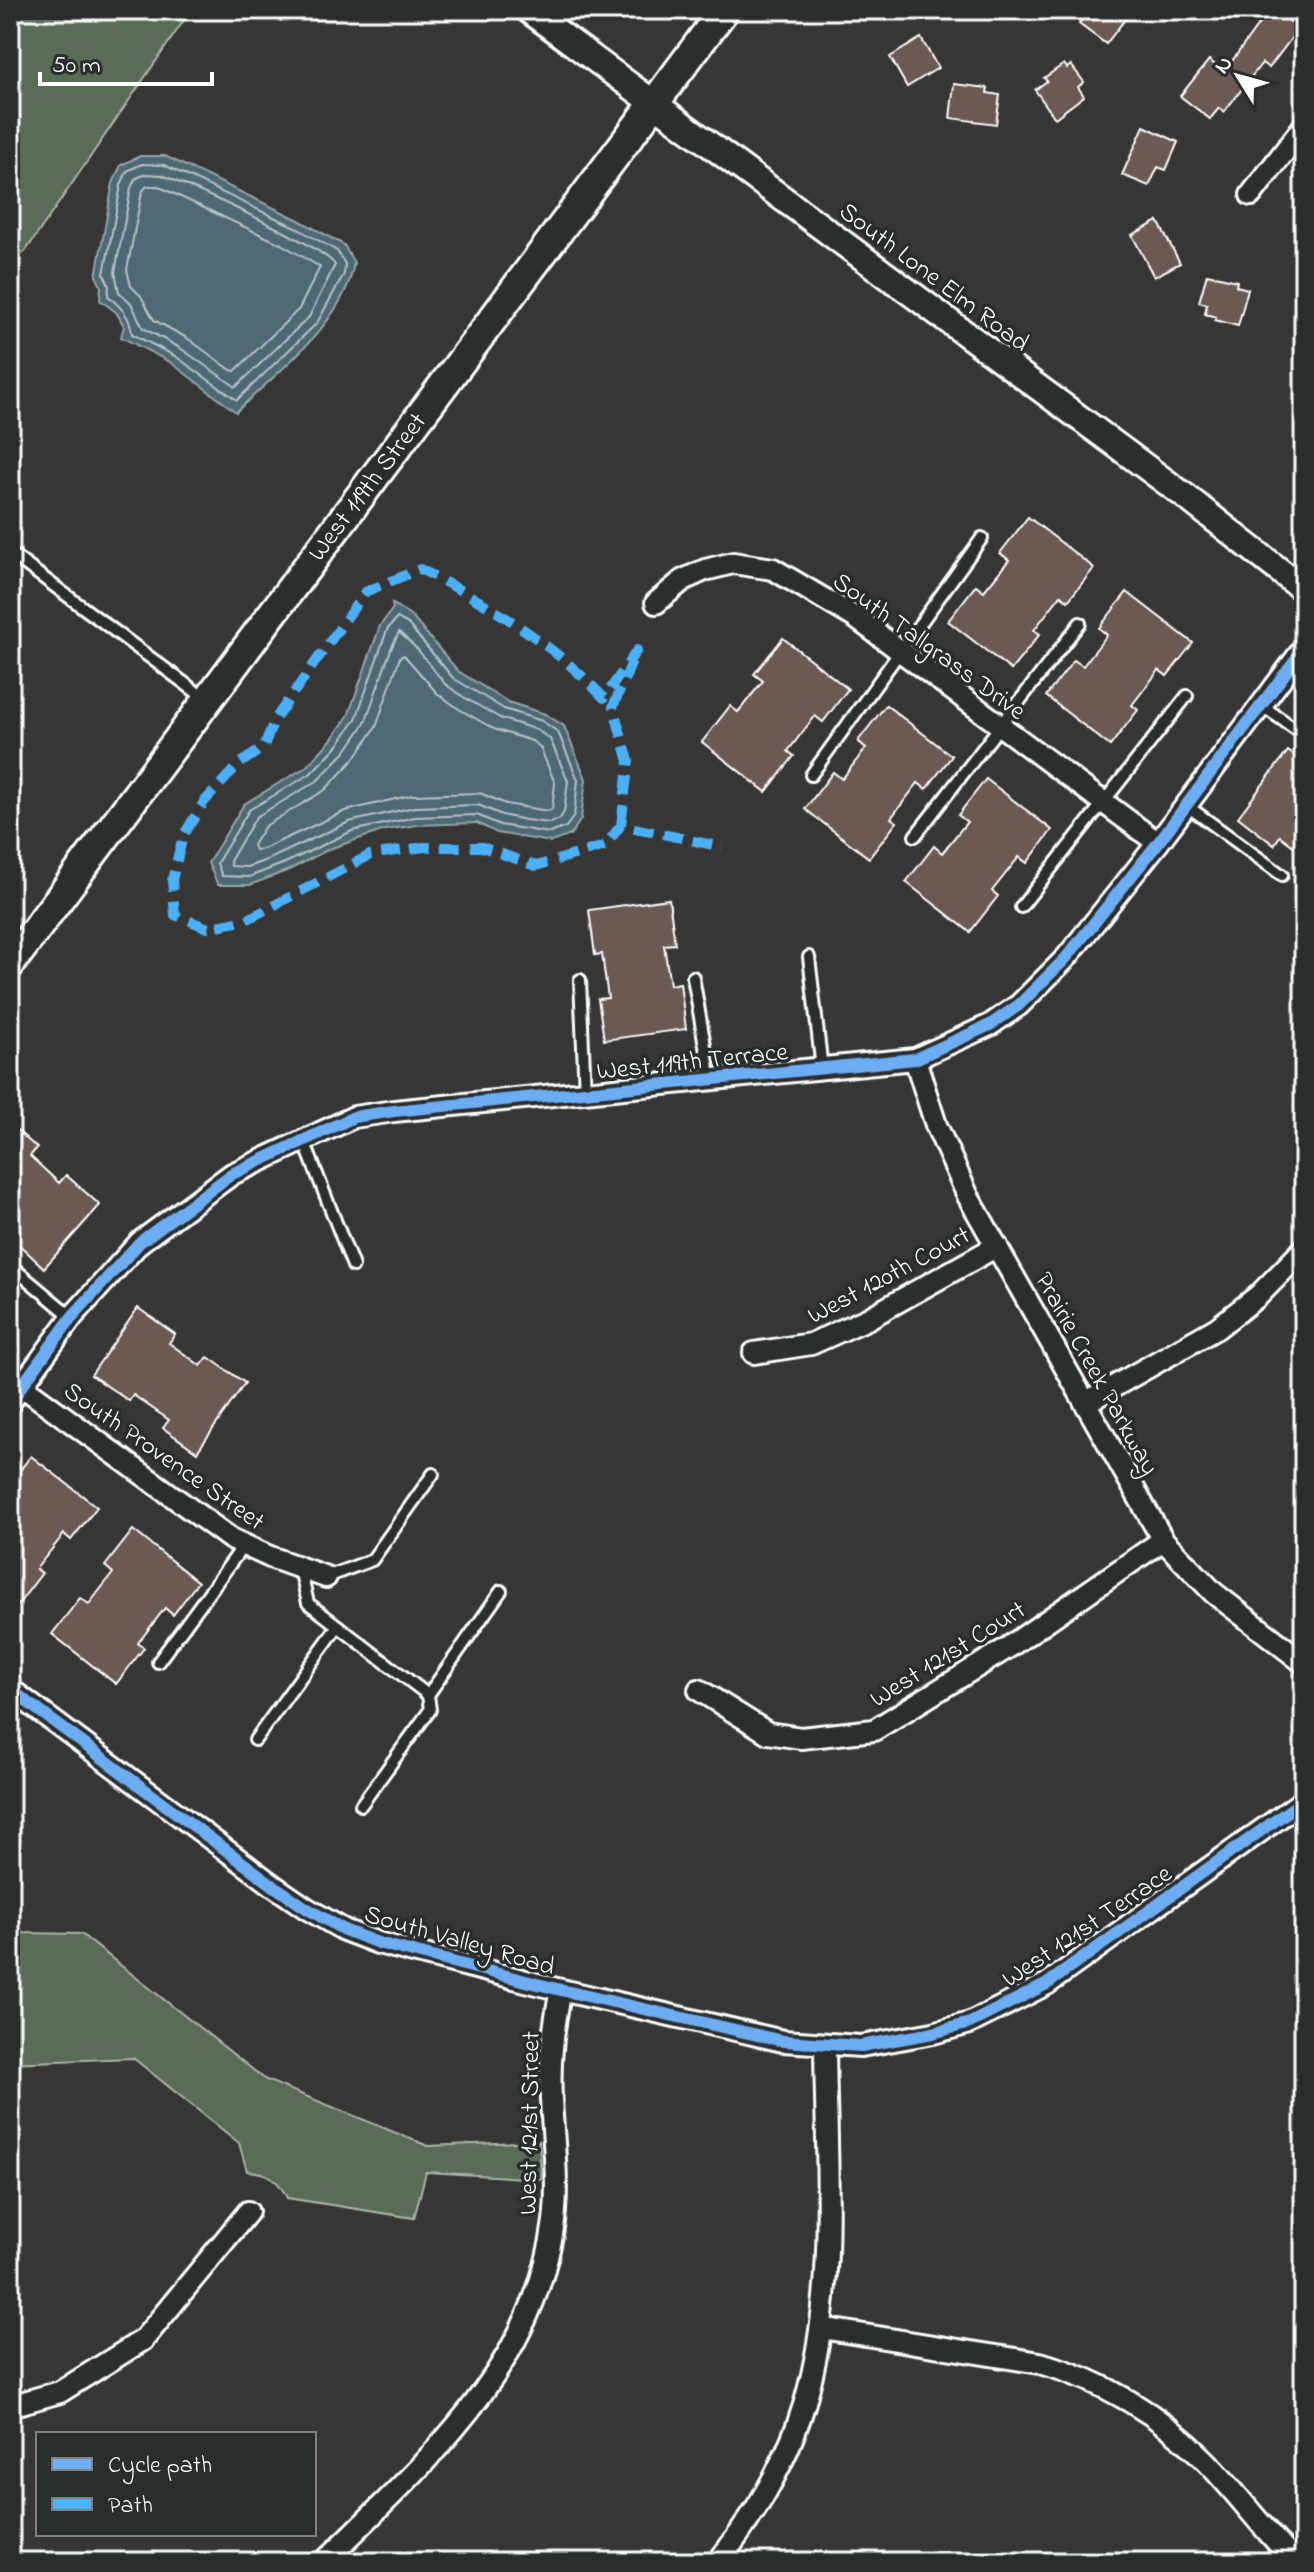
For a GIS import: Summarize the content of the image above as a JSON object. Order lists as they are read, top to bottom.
{
  "streets": {
    "main road": ["West 119th Street"],
    "street": [
      "South Lone Elm Road",
      "South Tallgrass Drive",
      "West 119th Terrace",
      "West 120th Court",
      "Prairie Creek Parkway",
      "South Provence Street",
      "West 121st Court",
      "West 121st Terrace",
      "South Valley Road",
      "West 121st Street"
    ]
  },
  "crossings": [
    ["South Lone Elm Road", "West 119th Street"],
    ["South Tallgrass Drive", "West 119th Terrace"],
    ["West 119th Terrace", "Prairie Creek Parkway"],
    ["West 119th Terrace", "South Provence Street"],
    ["West 120th Court", "Prairie Creek Parkway"],
    ["Prairie Creek Parkway", "West 121st Court"],
    ["West 121st Terrace", "South Valley Road"],
    ["South Valley Road", "West 121st Street"]
  ],
  "legend": ["Cycle path", "Path"],
  "scale_bar": "50 m",
  "north": "top left"
}
